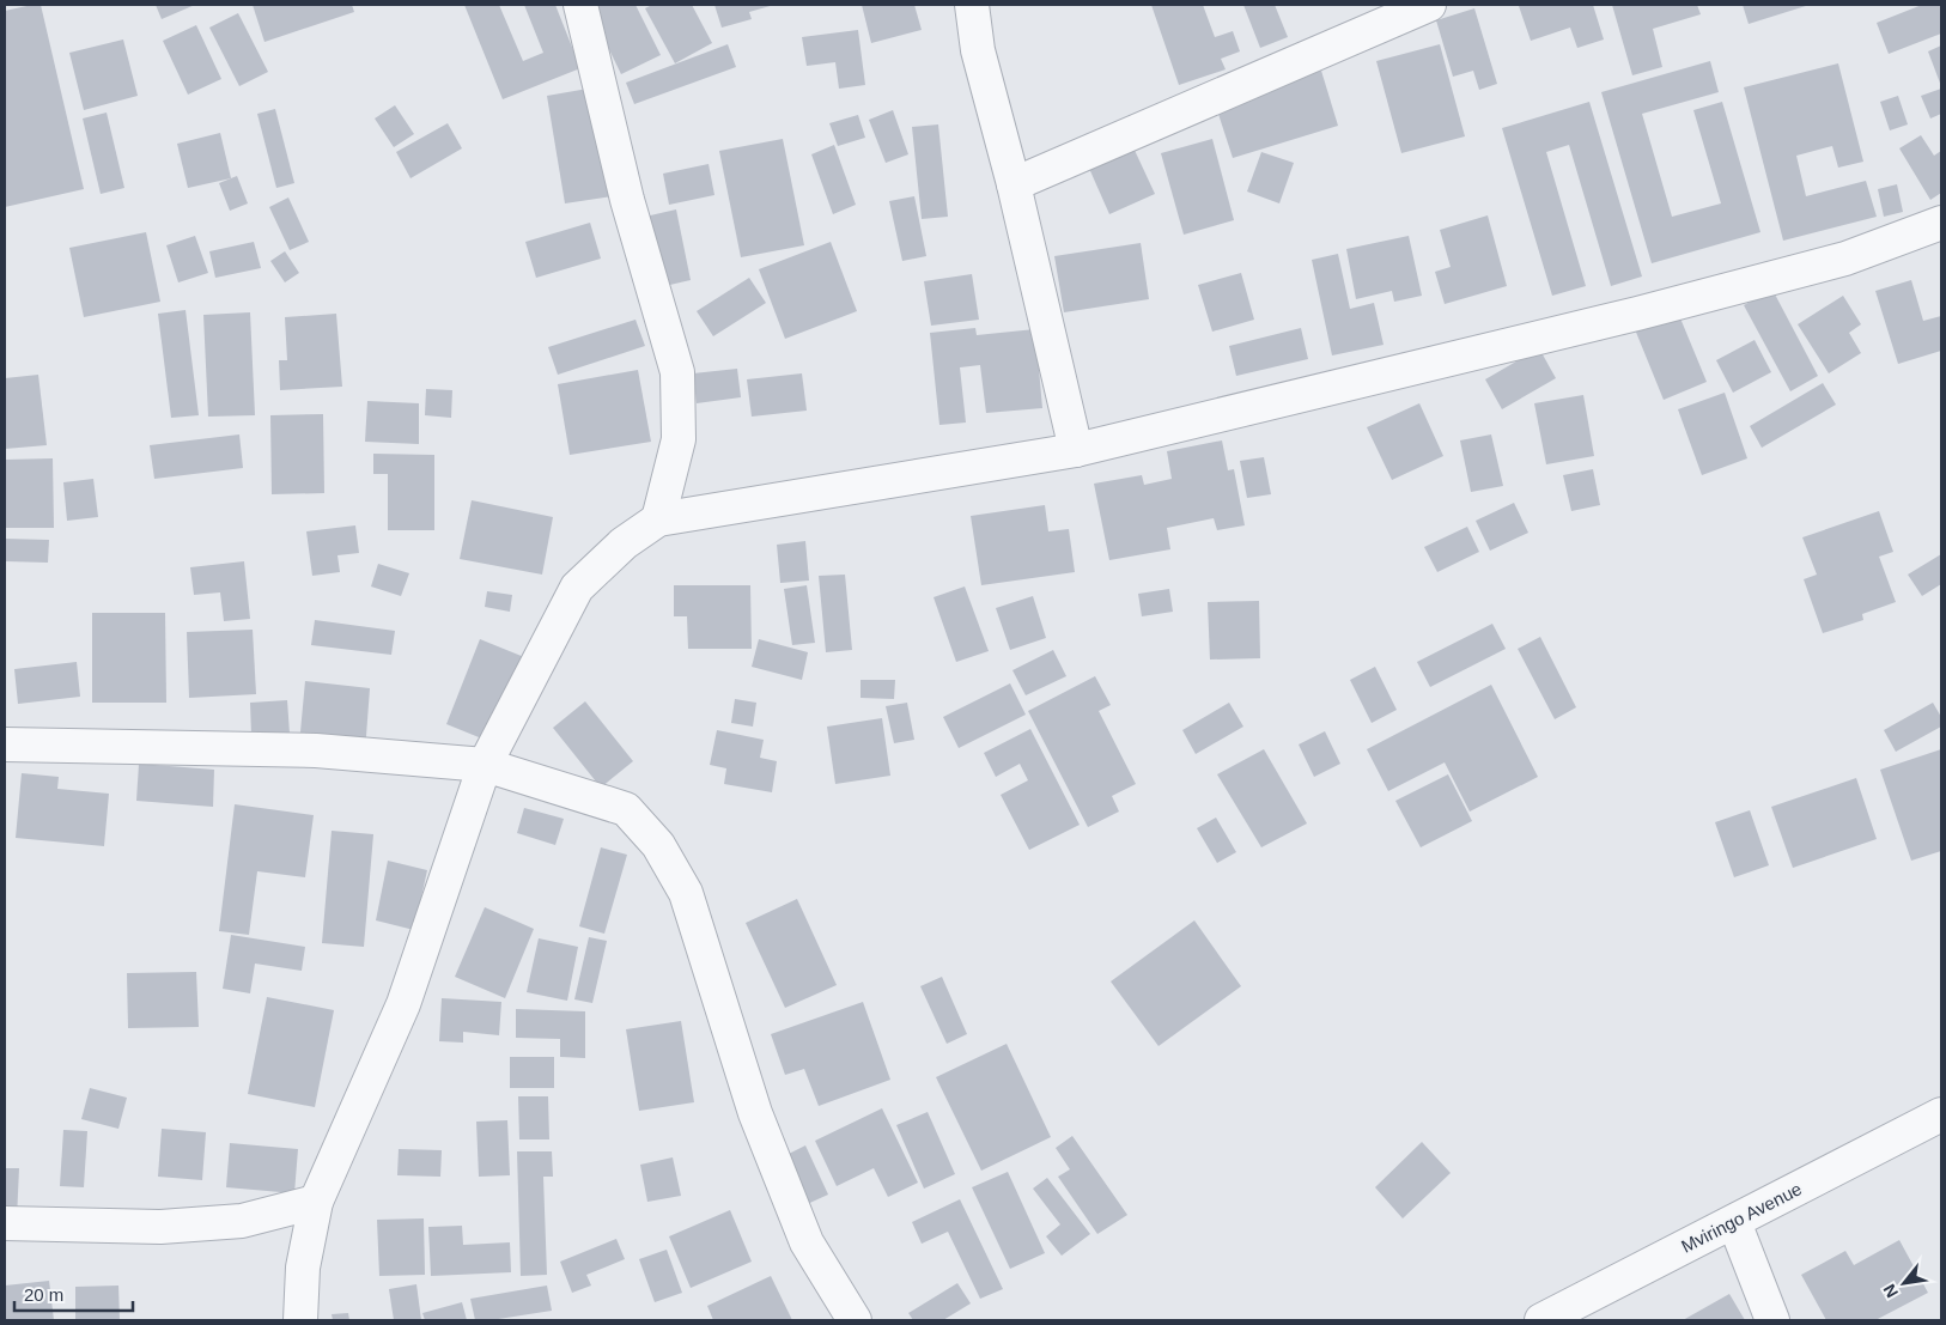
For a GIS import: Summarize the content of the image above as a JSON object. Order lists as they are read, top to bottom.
{
  "streets": {
    "street": ["Mviringo Avenue"]
  },
  "scale_bar": "20 m",
  "north": "bottom left"
}
